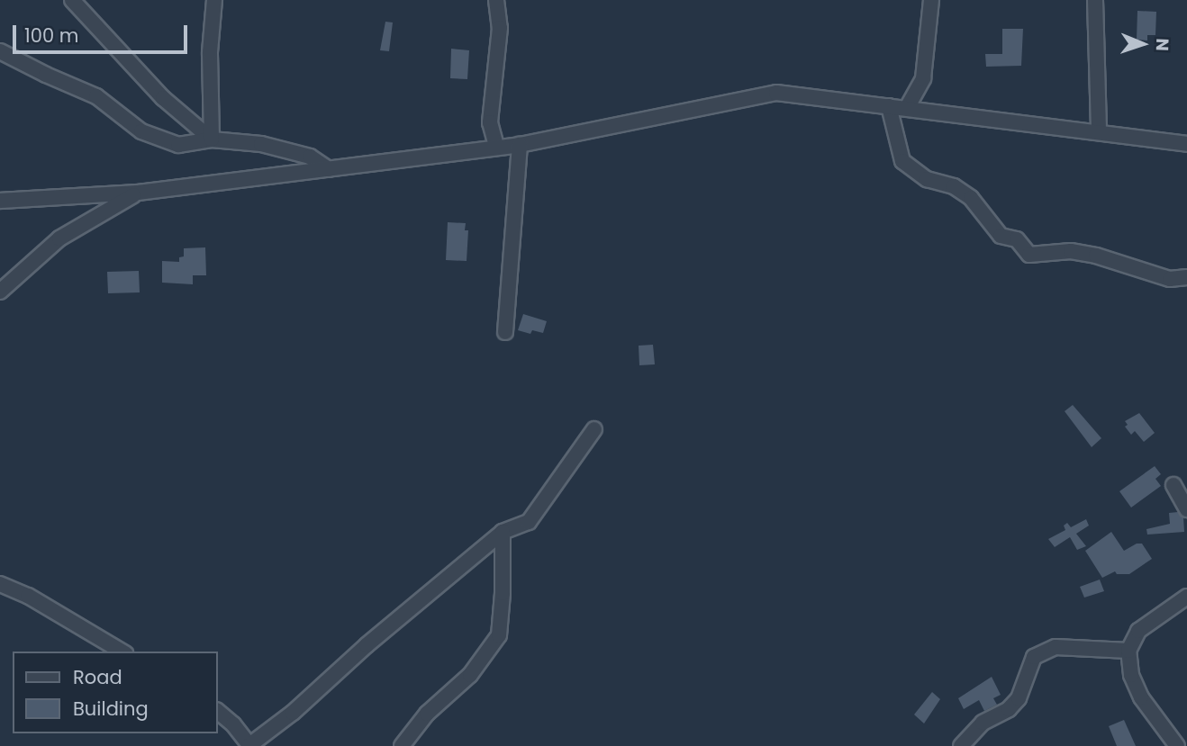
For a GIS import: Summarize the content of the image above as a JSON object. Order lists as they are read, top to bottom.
{
  "legend": ["Road", "Building"],
  "scale_bar": "100 m",
  "north": "right"
}
